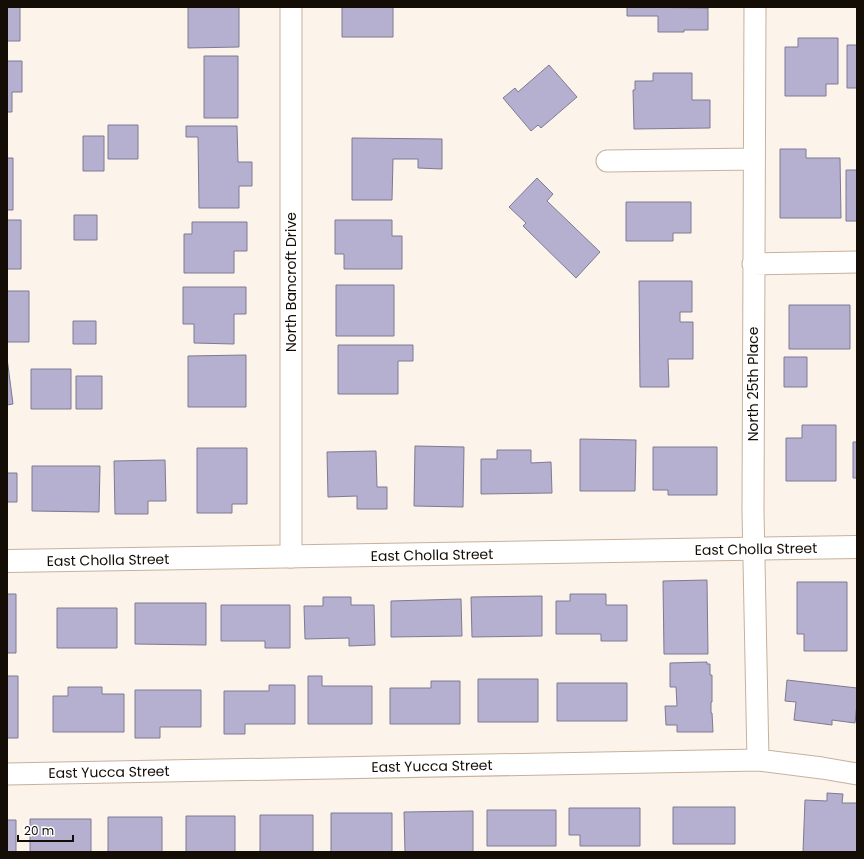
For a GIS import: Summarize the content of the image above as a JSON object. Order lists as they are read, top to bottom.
{
  "streets": {
    "street": [
      "North Bancroft Drive",
      "North 25th Place",
      "East Cholla Street",
      "East Yucca Street"
    ]
  },
  "crossings": [
    ["North Bancroft Drive", "East Cholla Street"],
    ["North 25th Place", "East Cholla Street"],
    ["North 25th Place", "East Yucca Street"]
  ],
  "scale_bar": "20 m"
}
